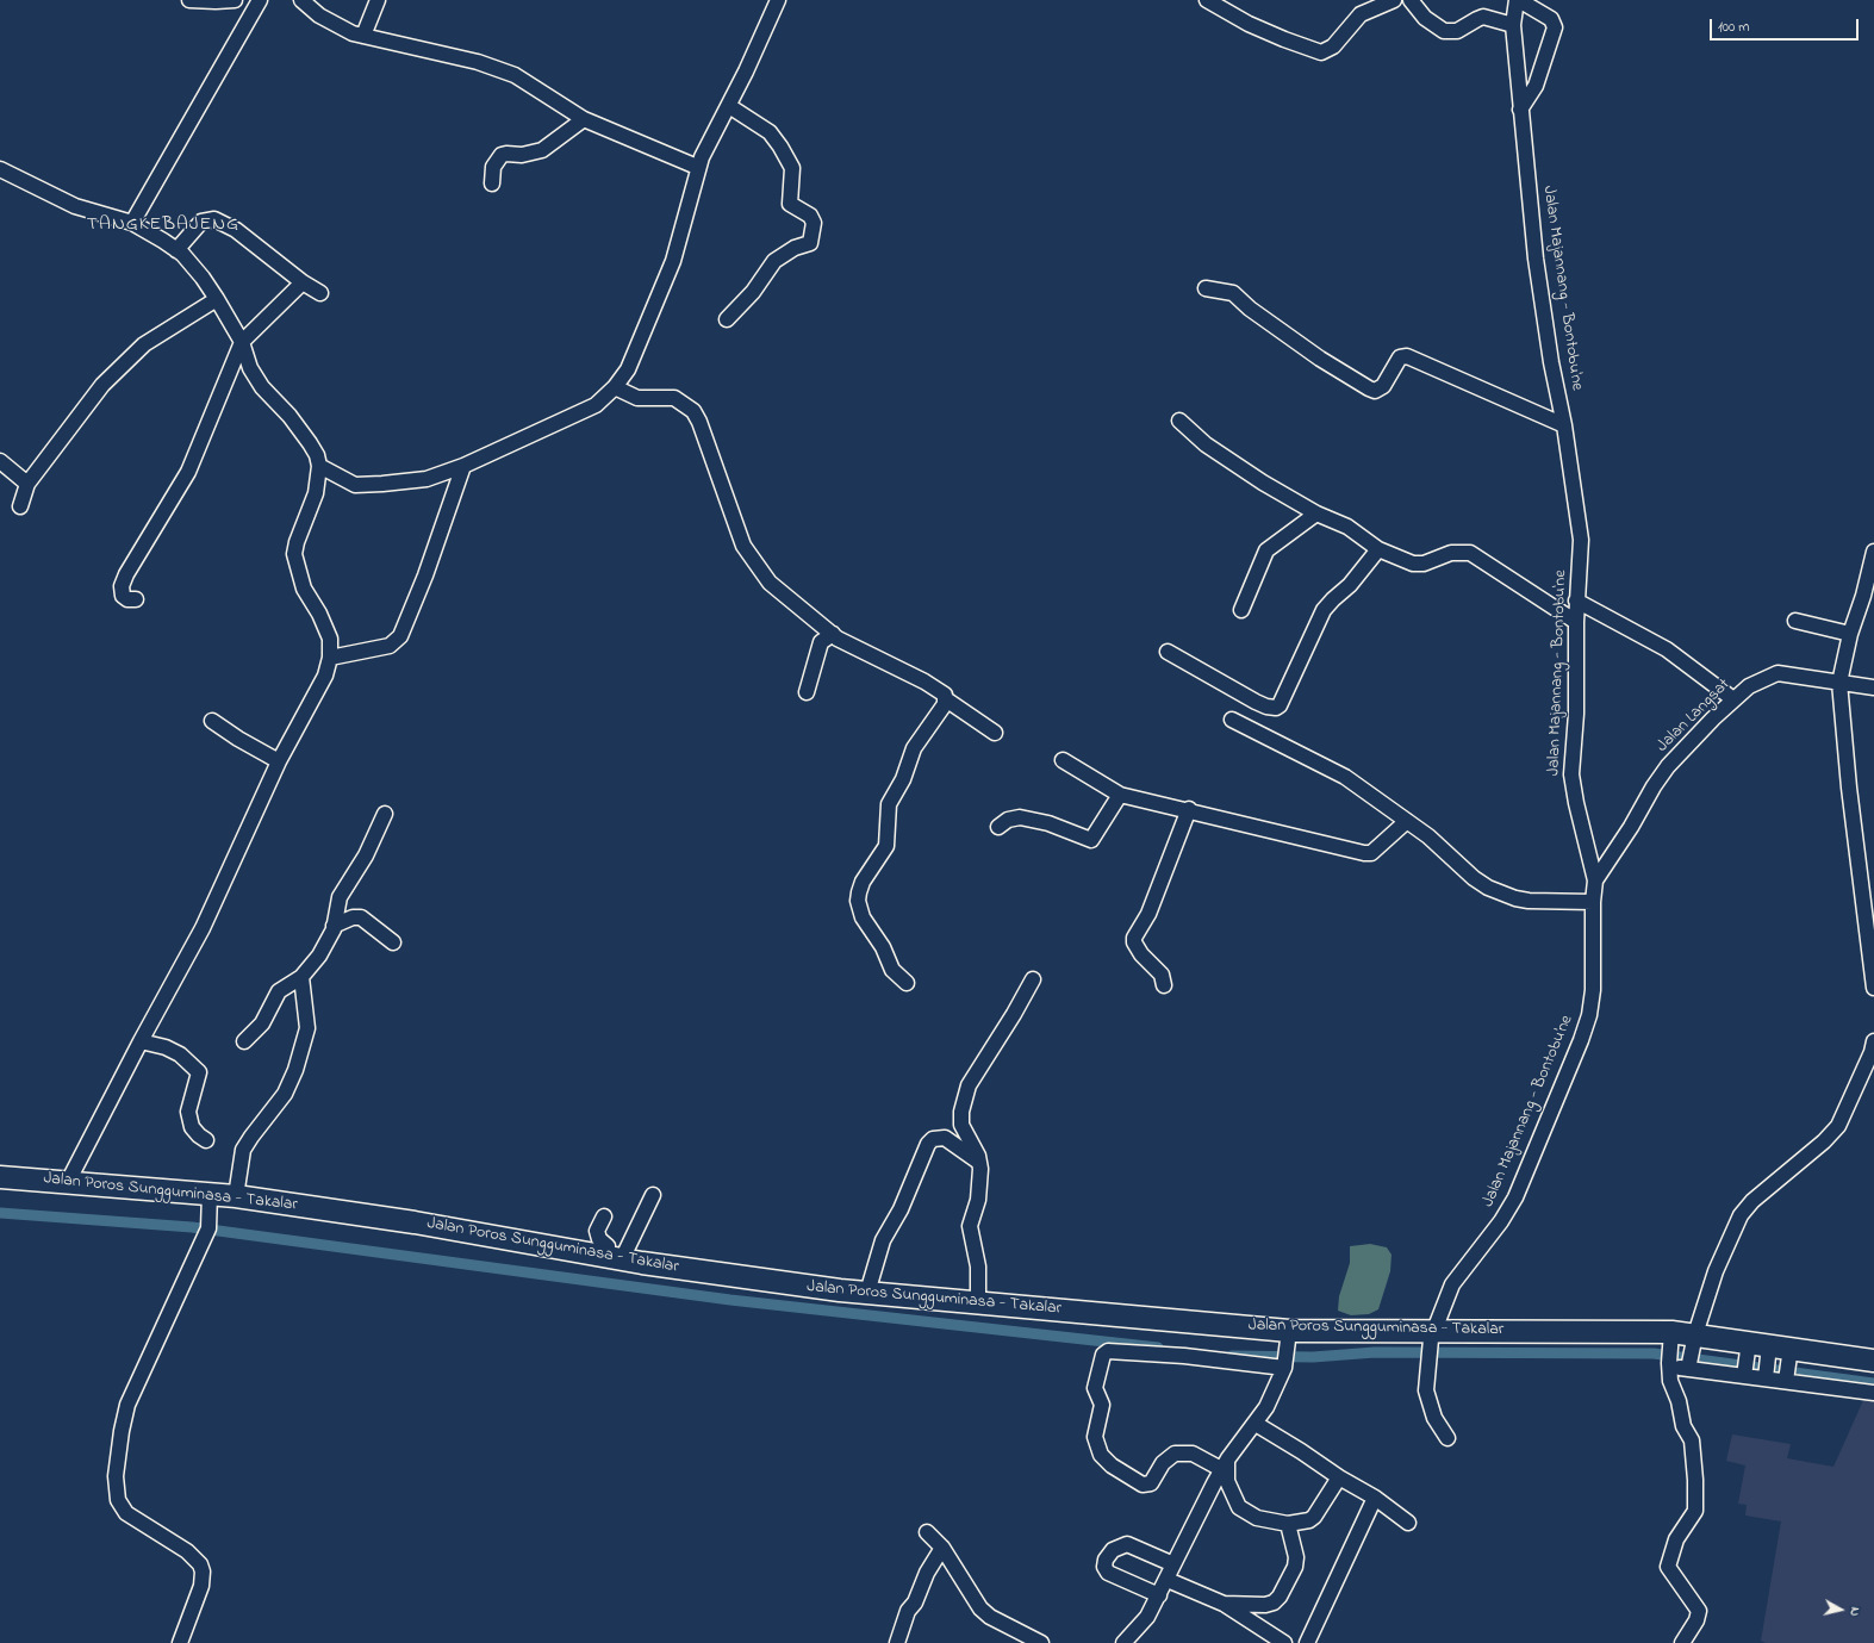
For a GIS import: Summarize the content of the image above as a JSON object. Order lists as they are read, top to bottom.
{
  "streets": {
    "highway": ["Jalan Poros Sungguminasa - Takalar"],
    "street": ["Jalan Majannang - Bontobu'ne", "Jalan Langsat"]
  },
  "crossings": [
    ["Jalan Majannang - Bontobu'ne", "Jalan Langsat"],
    ["Jalan Majannang - Bontobu'ne", "Jalan Poros Sungguminasa - Takalar"]
  ],
  "districts": ["TANGKEBAJENG"],
  "scale_bar": "100 m",
  "north": "right"
}
